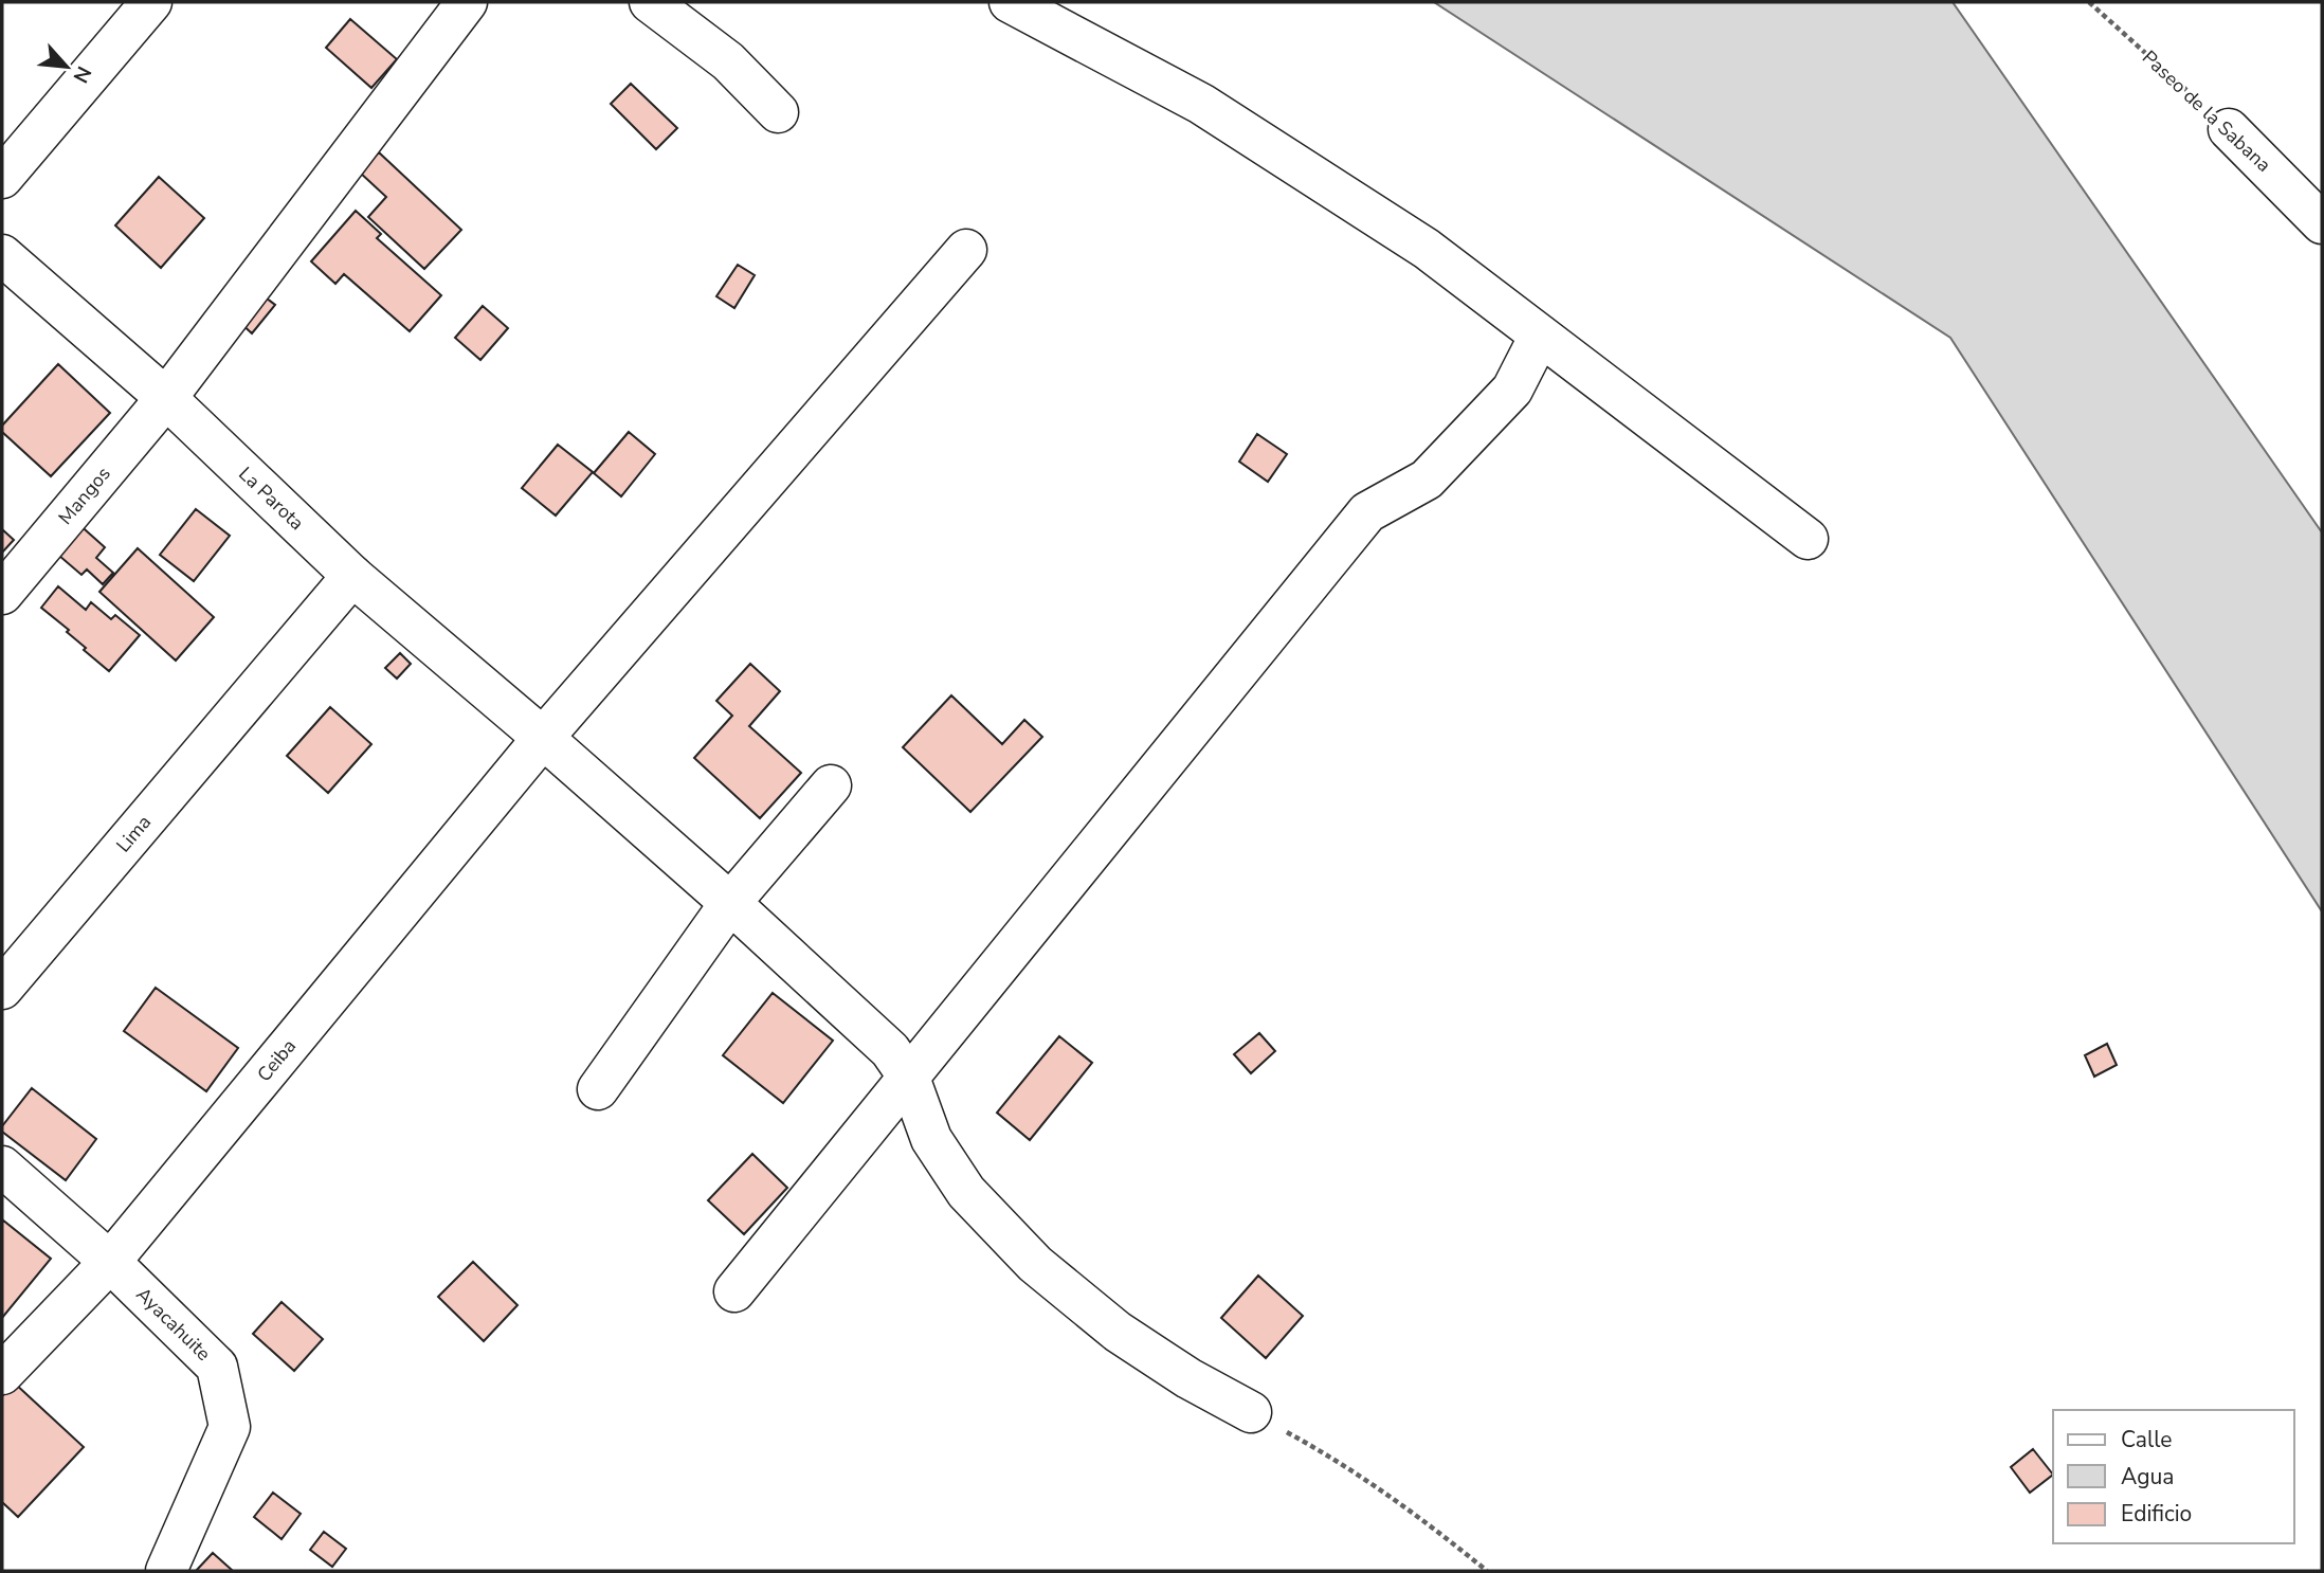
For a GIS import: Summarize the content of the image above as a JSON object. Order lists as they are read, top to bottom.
{
  "streets": {
    "street": [
      "Paseo de la Sabana",
      "Mangos",
      "La Parota",
      "Lima",
      "Ceiba",
      "Ayacahuite"
    ]
  },
  "crossings": [
    ["Mangos", "La Parota"],
    ["La Parota", "Lima"],
    ["La Parota", "Ceiba"],
    ["Ceiba", "Ayacahuite"]
  ],
  "legend": ["Calle", "Agua", "Edificio"],
  "north": "bottom right"
}
